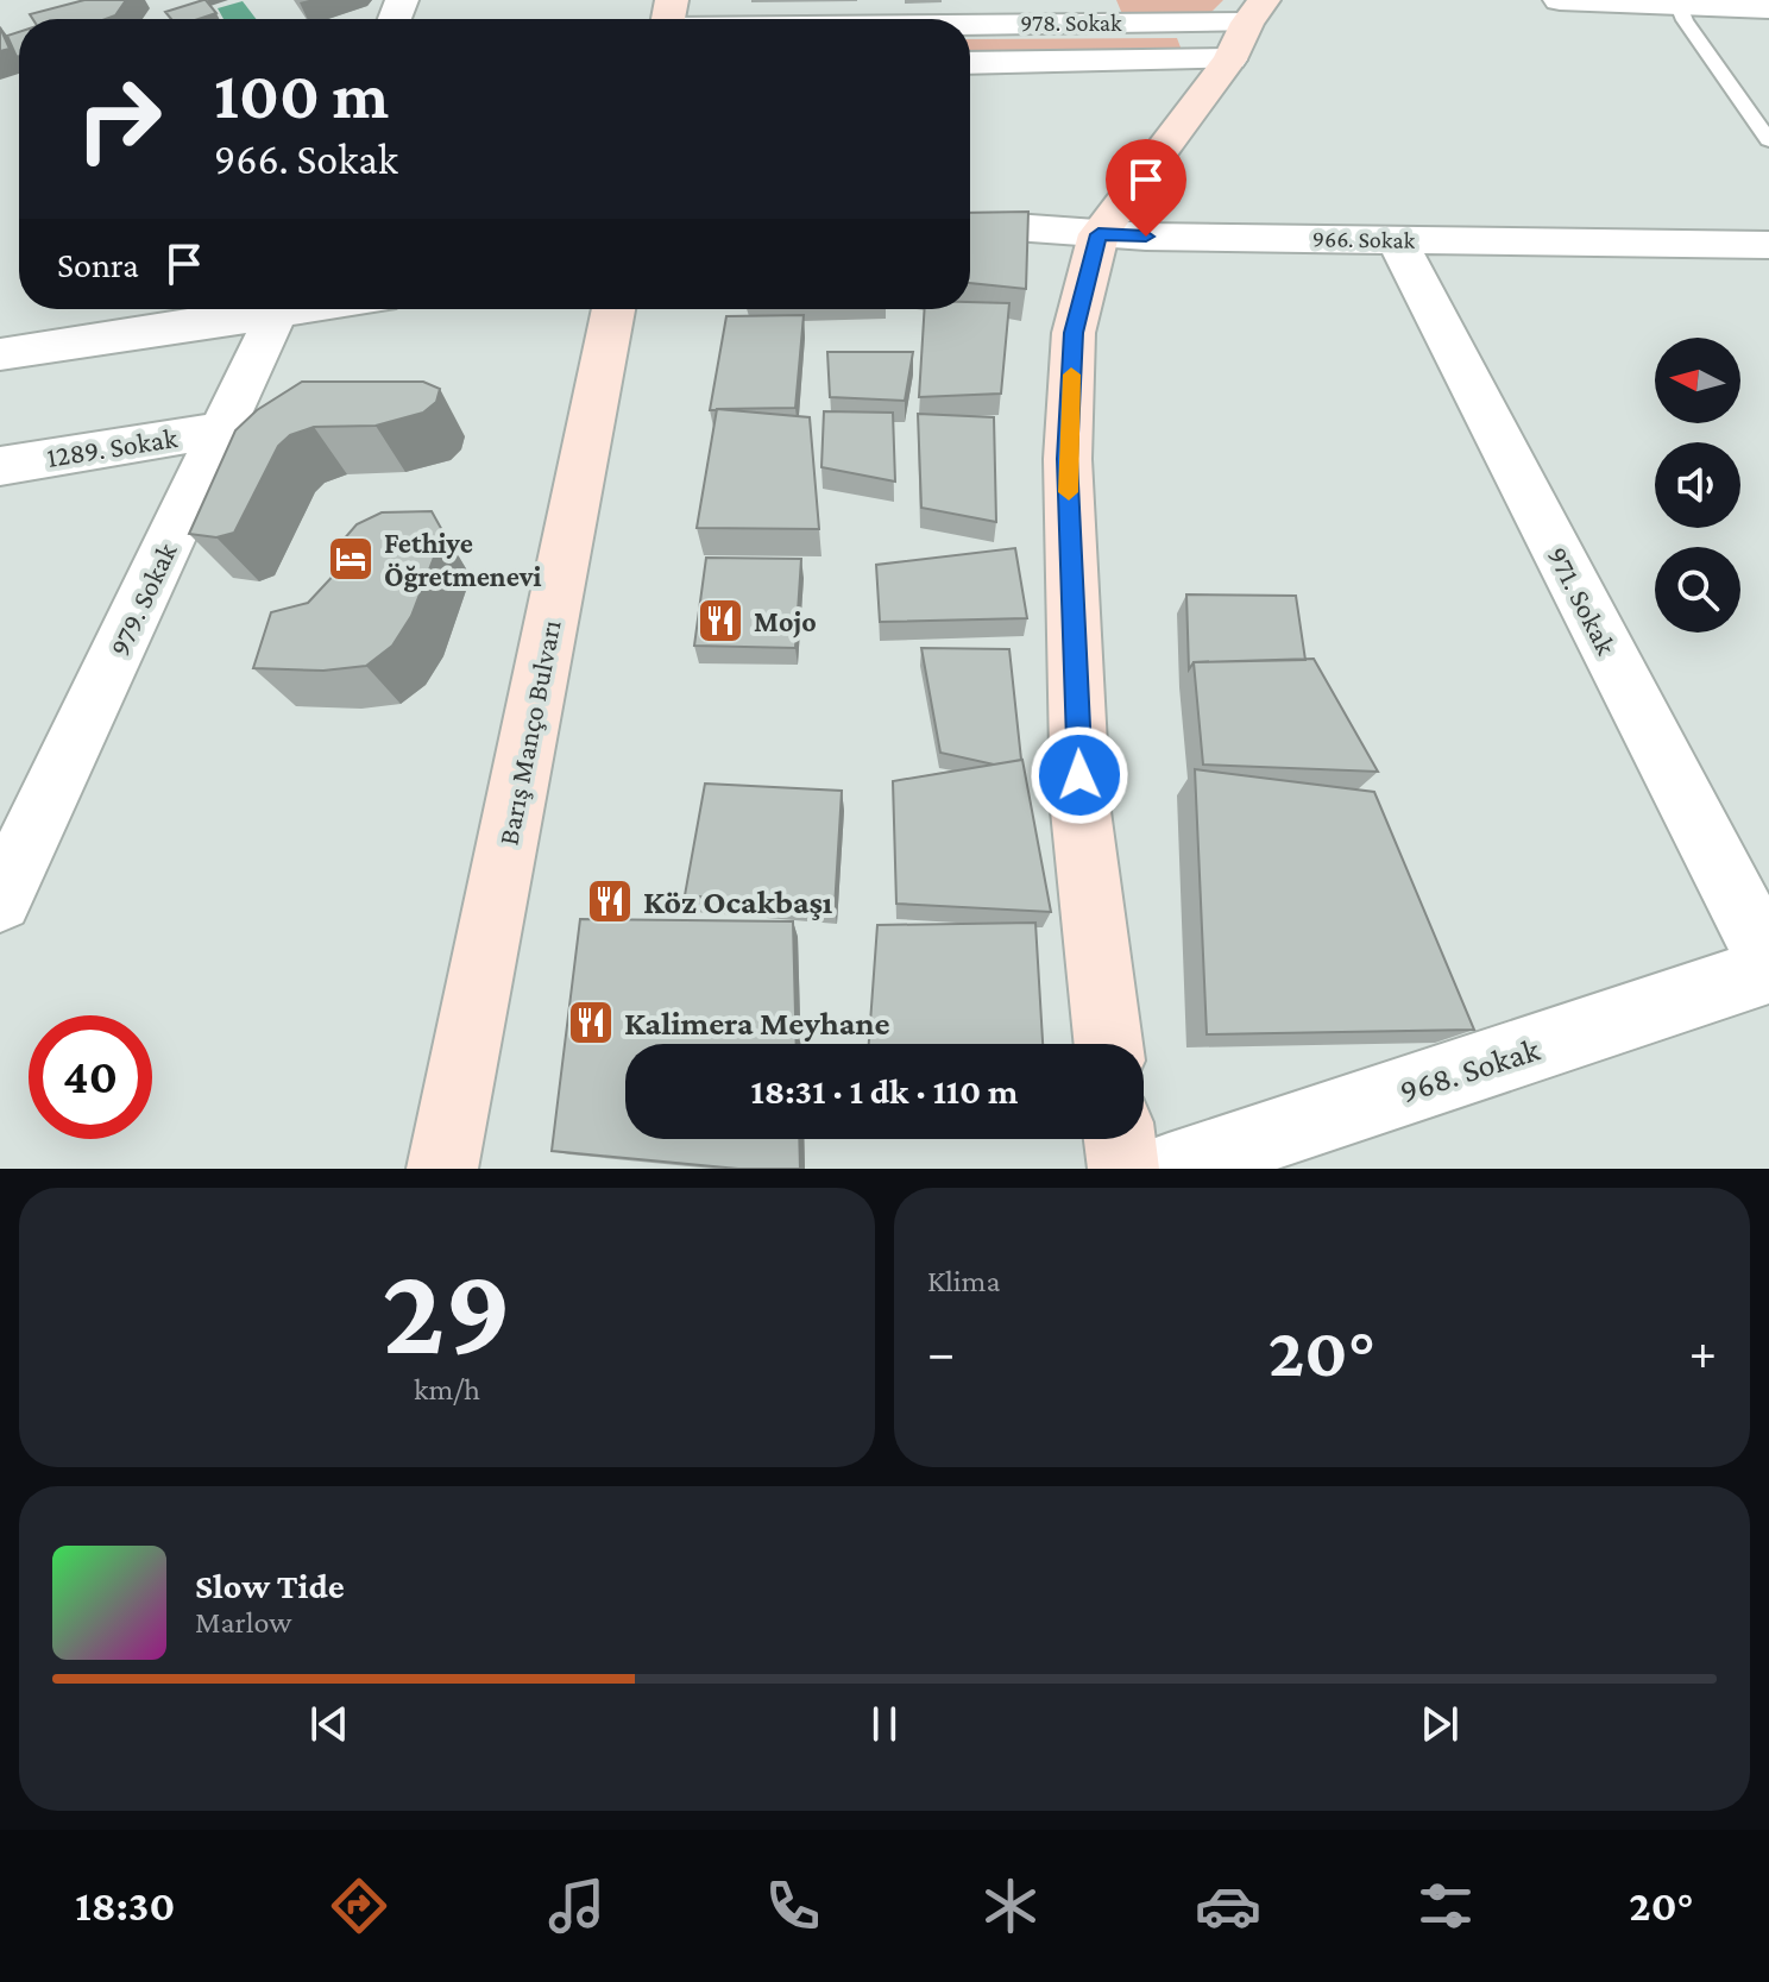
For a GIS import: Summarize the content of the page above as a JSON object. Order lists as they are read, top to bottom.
{
  "streets": {
    "street": [
      "978. Sokak",
      "966. Sokak",
      "1289. Sokak",
      "979. Sokak",
      "971. Sokak",
      "Barış Manço Bulvarı",
      "968. Sokak"
    ]
  },
  "crossings": [
    ["966. Sokak", "971. Sokak"],
    ["1289. Sokak", "979. Sokak"]
  ],
  "places": {
    "hotel": ["Fethiye Öğretmenevi"],
    "restaurant": ["Mojo", "Köz Ocakbaşı", "Kalimera Meyhane"]
  },
  "north": "left",
  "page": {
    "turn": ["100 m", "966. Sokak"],
    "then": "Sonra",
    "limit": "40",
    "trip": "18:31 · 1 dk · 110 m",
    "tile": [
      ["29", "km/h"],
      "Klima"
    ],
    "heat": ["−", "20°", "+"],
    "song": ["Slow Tide", "Marlow"],
    "tabs": ["18:30", "20°"]
  }
}
